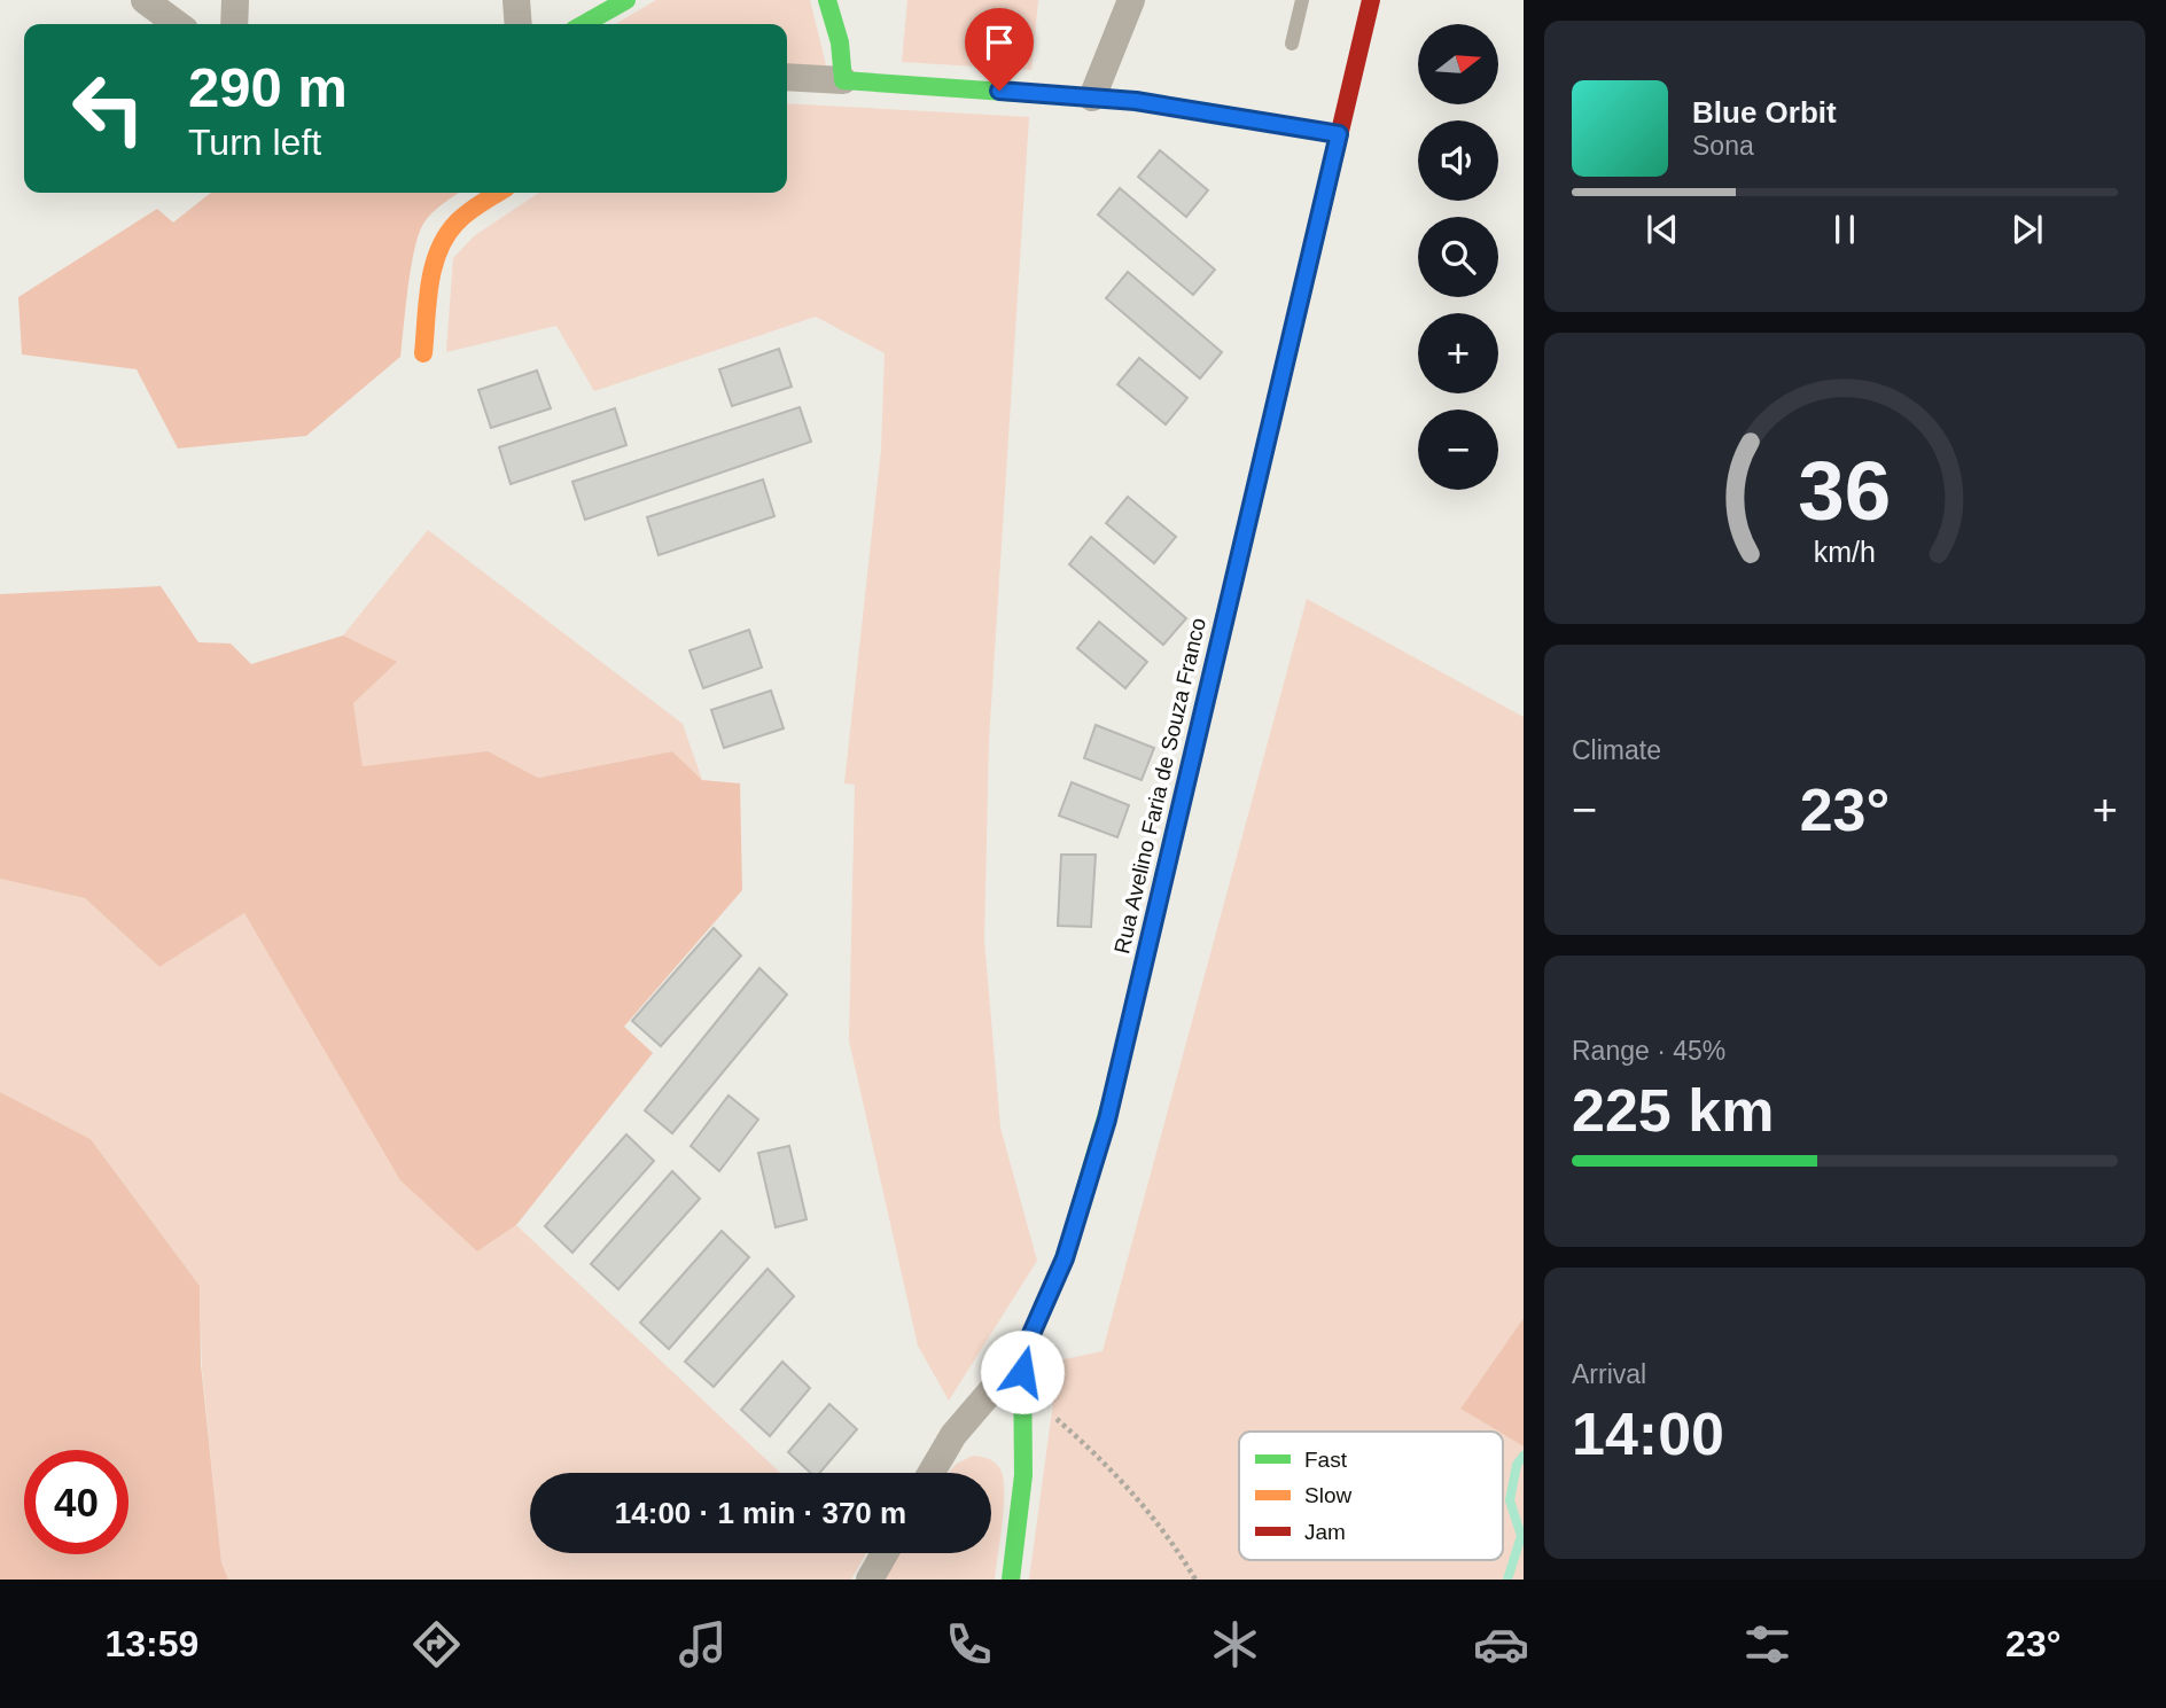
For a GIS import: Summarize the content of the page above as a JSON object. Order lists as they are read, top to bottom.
{
  "streets": {
    "street": ["Rua Avelino Faria de Souza Franco"]
  },
  "legend": ["Fast", "Slow", "Jam"],
  "north": "right",
  "page": {
    "map_buttons": ["+", "−"],
    "turn": ["290 m", "Turn left"],
    "song": ["Blue Orbit", "Sona"],
    "tile": [
      "Climate",
      ["Range · 45%", "225 km"],
      ["Arrival", "14:00"]
    ],
    "heat": ["−", "23°", "+"],
    "limit": "40",
    "trip": "14:00 · 1 min · 370 m",
    "tabs": ["13:59", "23°"],
    "gauge": ["36", "km/h"]
  }
}
